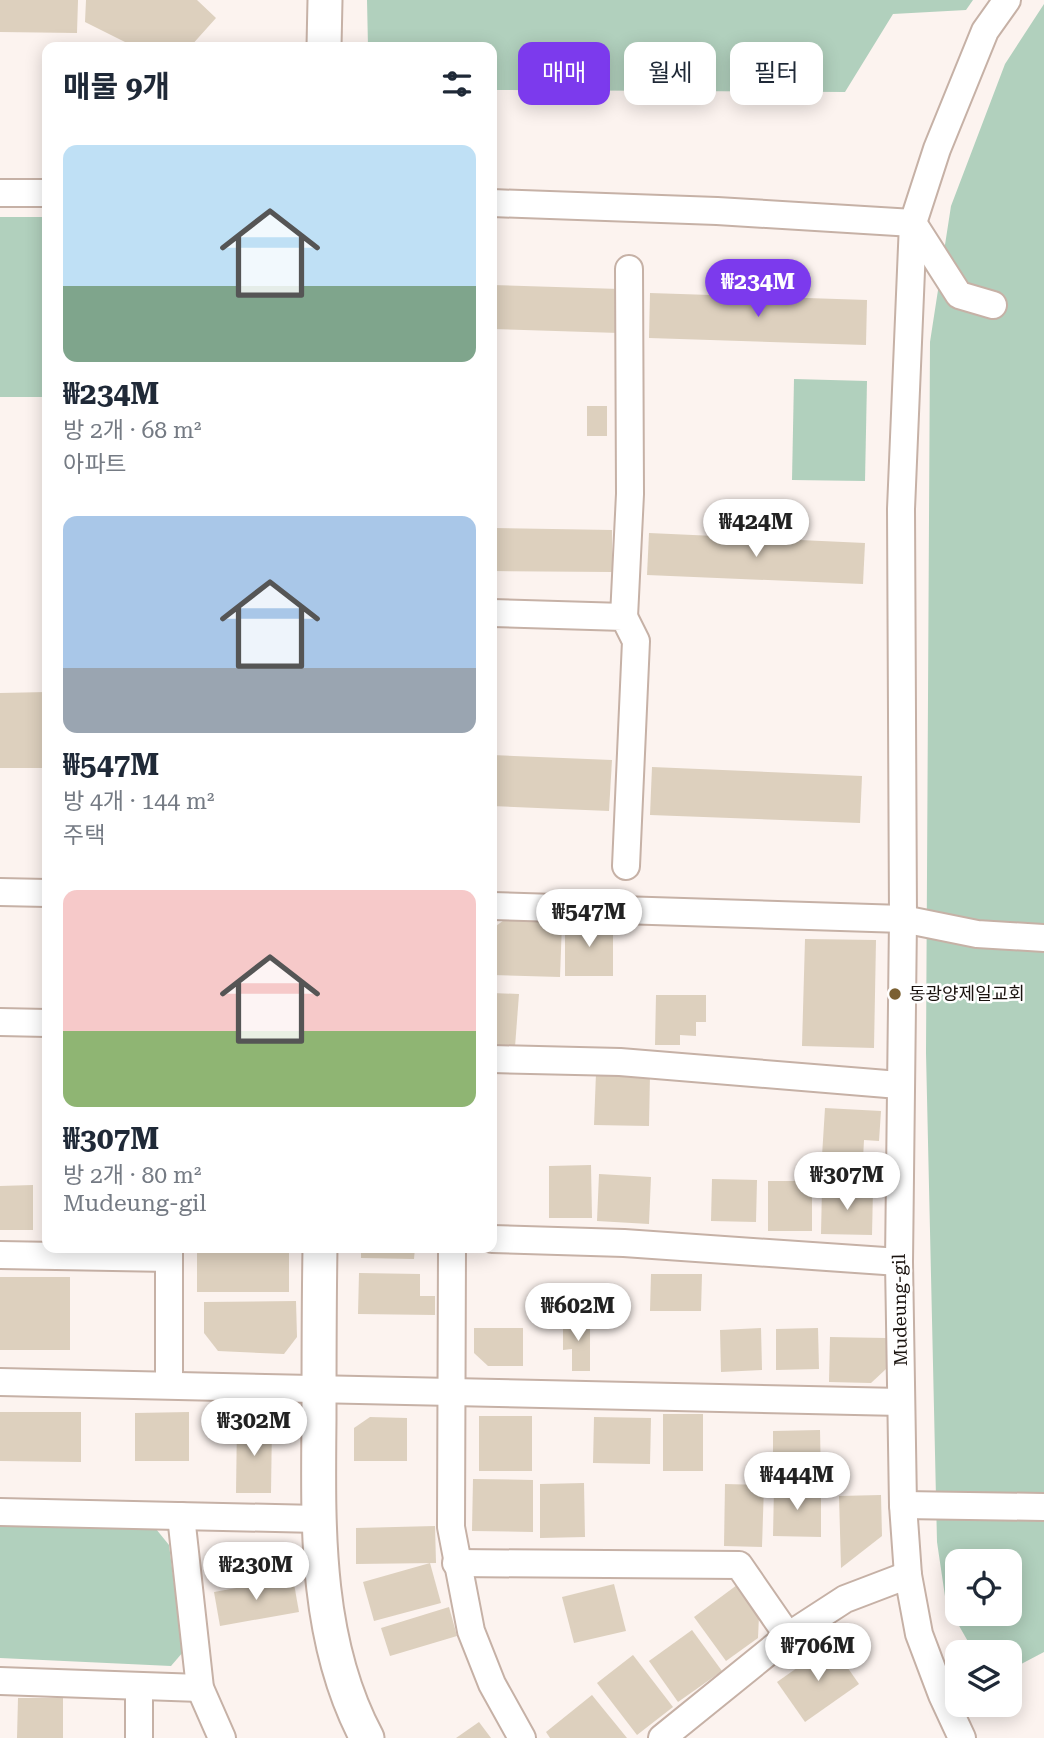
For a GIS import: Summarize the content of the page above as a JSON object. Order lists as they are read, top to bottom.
{
  "streets": {
    "street": ["Mudeung-gil"]
  },
  "places": ["동광양제일교회"],
  "page": {
    "chip": ["매매", "월세", "필터"],
    "heading": "매물 9개",
    "list": [
      {
        "name": "₩234M",
        "note": "방 2개 · 68 m² · 아파트"
      },
      {
        "name": "₩547M",
        "note": "방 4개 · 144 m² · 주택"
      },
      {
        "name": "₩307M",
        "note": "방 2개 · 80 m² · Mudeung-gil"
      }
    ],
    "price": [
      "₩234M",
      "₩424M",
      "₩547M",
      "₩307M",
      "₩602M",
      "₩302M",
      "₩444M",
      "₩230M",
      "₩706M"
    ]
  }
}
